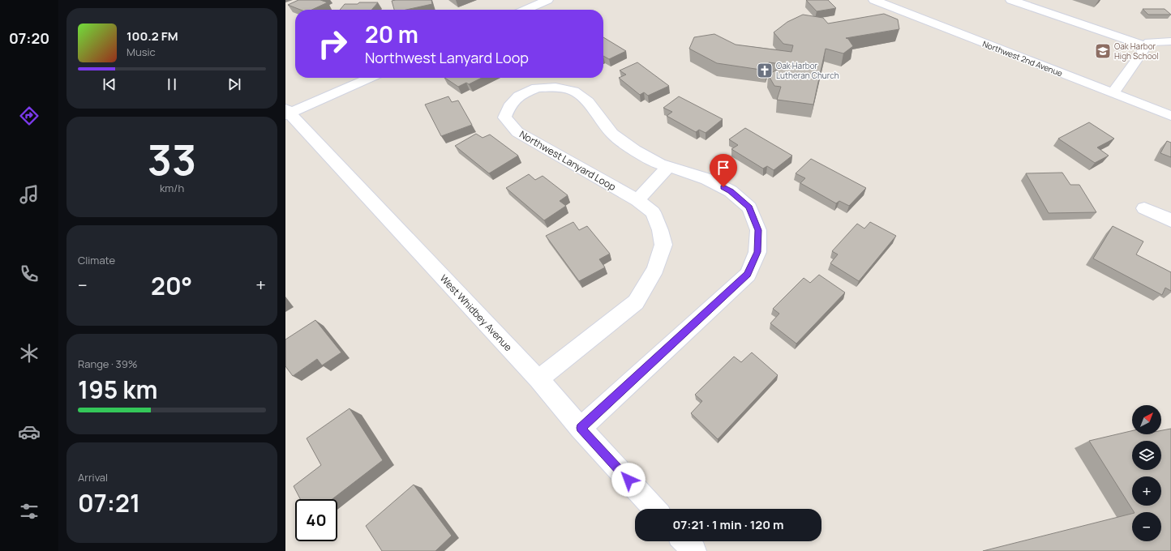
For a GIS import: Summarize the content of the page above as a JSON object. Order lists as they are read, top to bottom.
{
  "streets": {
    "street": ["Northwest 2nd Avenue", "Northwest Lanyard Loop", "West Whidbey Avenue"]
  },
  "crossings": [
    ["Northwest Lanyard Loop", "West Whidbey Avenue"]
  ],
  "places": {
    "school or university": ["Oak Harbor High School"],
    "church": ["Oak Harbor Lutheran Church"]
  },
  "north": "top right",
  "page": {
    "tabs": "07:20",
    "turn": ["20 m", "Northwest Lanyard Loop"],
    "song": ["100.2 FM", "Music"],
    "tile": [
      ["33", "km/h"],
      "Climate",
      ["Range · 39%", "195 km"],
      ["Arrival", "07:21"]
    ],
    "heat": ["−", "20°", "+"],
    "map_buttons": ["+", "−"],
    "limit": "40",
    "trip": "07:21 · 1 min · 120 m"
  }
}
